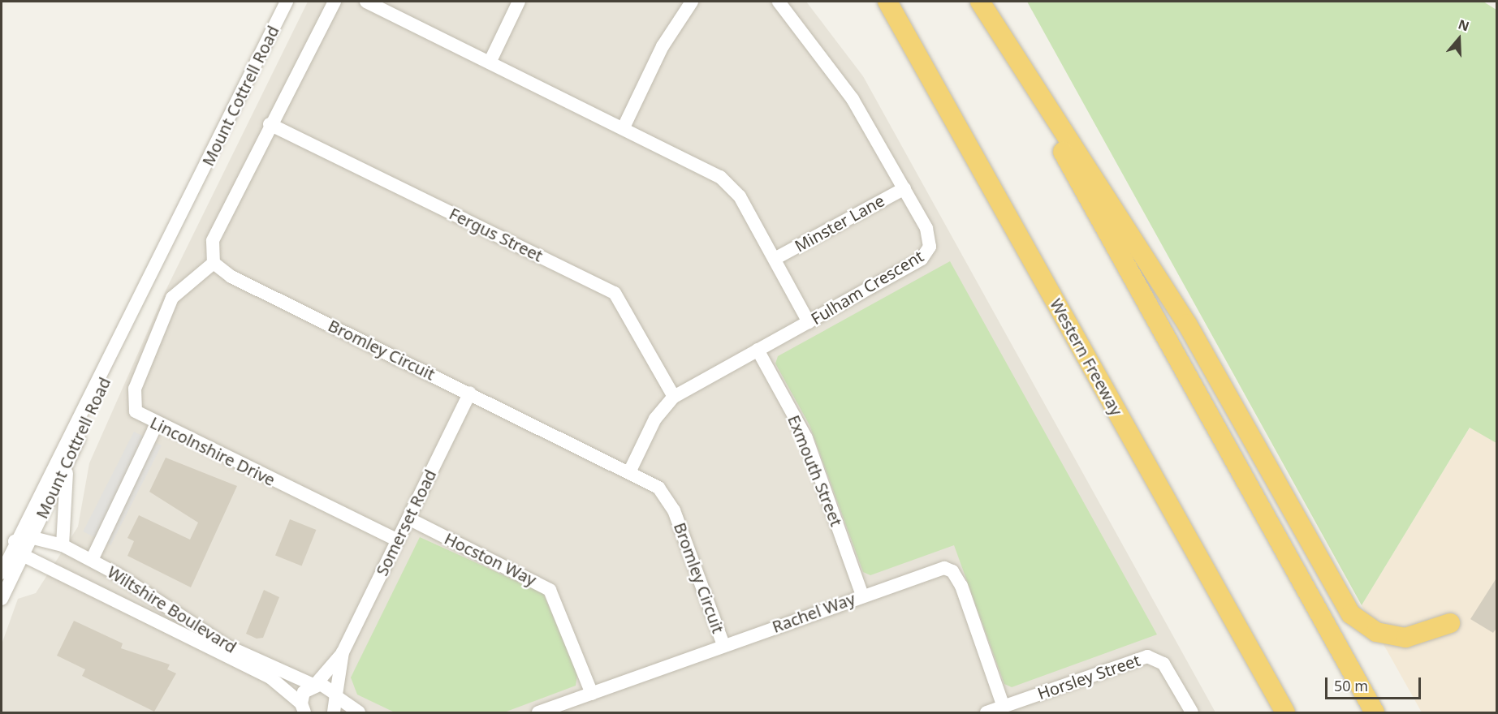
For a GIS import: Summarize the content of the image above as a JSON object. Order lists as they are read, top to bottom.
{
  "streets": {
    "highway": ["Western Freeway"],
    "street": [
      "Mount Cottrell Road",
      "Minster Lane",
      "Fergus Street",
      "Fulham Crescent",
      "Bromley Circuit",
      "Lincolnshire Drive",
      "Exmouth Street",
      "Somerset Road",
      "Hocston Way",
      "Wiltshire Boulevard",
      "Rachel Way",
      "Horsley Street"
    ]
  },
  "crossings": [
    ["Mount Cottrell Road", "Wiltshire Boulevard"],
    ["Minster Lane", "Fulham Crescent"],
    ["Fergus Street", "Fulham Crescent"],
    ["Fulham Crescent", "Bromley Circuit"],
    ["Fulham Crescent", "Exmouth Street"],
    ["Bromley Circuit", "Lincolnshire Drive"],
    ["Bromley Circuit", "Somerset Road"],
    ["Bromley Circuit", "Rachel Way"],
    ["Lincolnshire Drive", "Somerset Road"],
    ["Exmouth Street", "Rachel Way"],
    ["Somerset Road", "Hocston Way"],
    ["Somerset Road", "Wiltshire Boulevard"],
    ["Hocston Way", "Rachel Way"],
    ["Rachel Way", "Horsley Street"]
  ],
  "scale_bar": "50 m",
  "north": "top"
}
